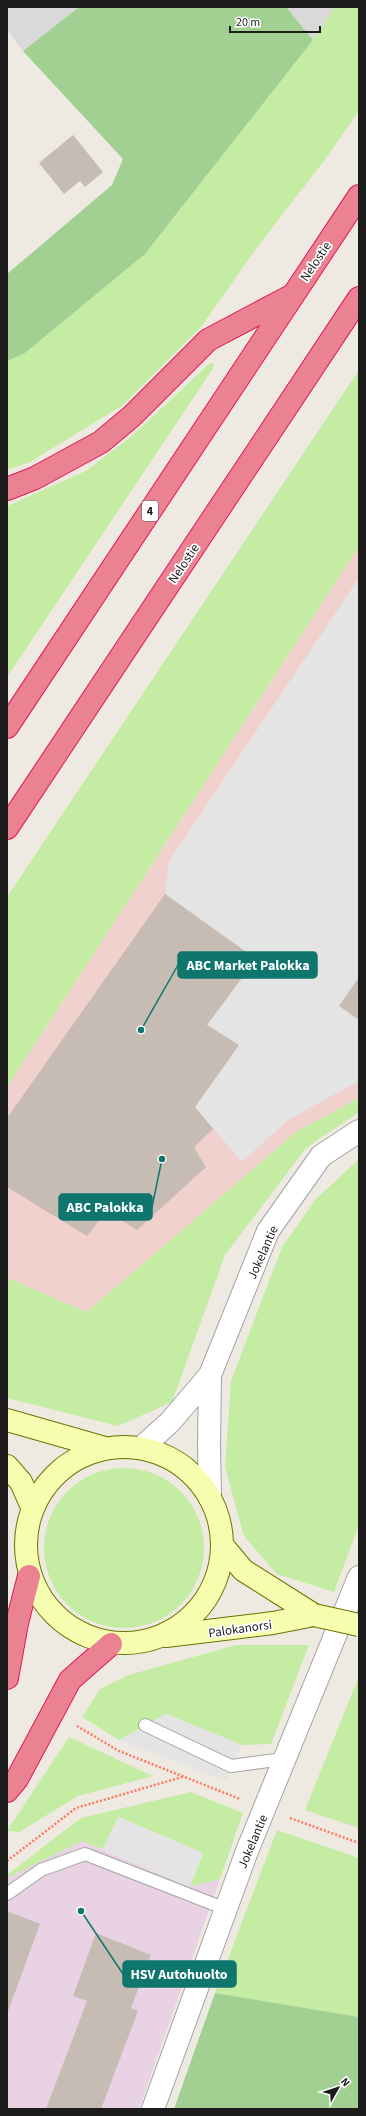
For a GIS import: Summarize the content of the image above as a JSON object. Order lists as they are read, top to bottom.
{
  "streets": {
    "highway": ["Nelostie", "4"],
    "main road": ["Palokanorsi"],
    "street": ["Jokelantie"]
  },
  "places": ["ABC Market Palokka", "ABC Palokka", "HSV Autohuolto"],
  "scale_bar": "20 m",
  "north": "top right"
}
